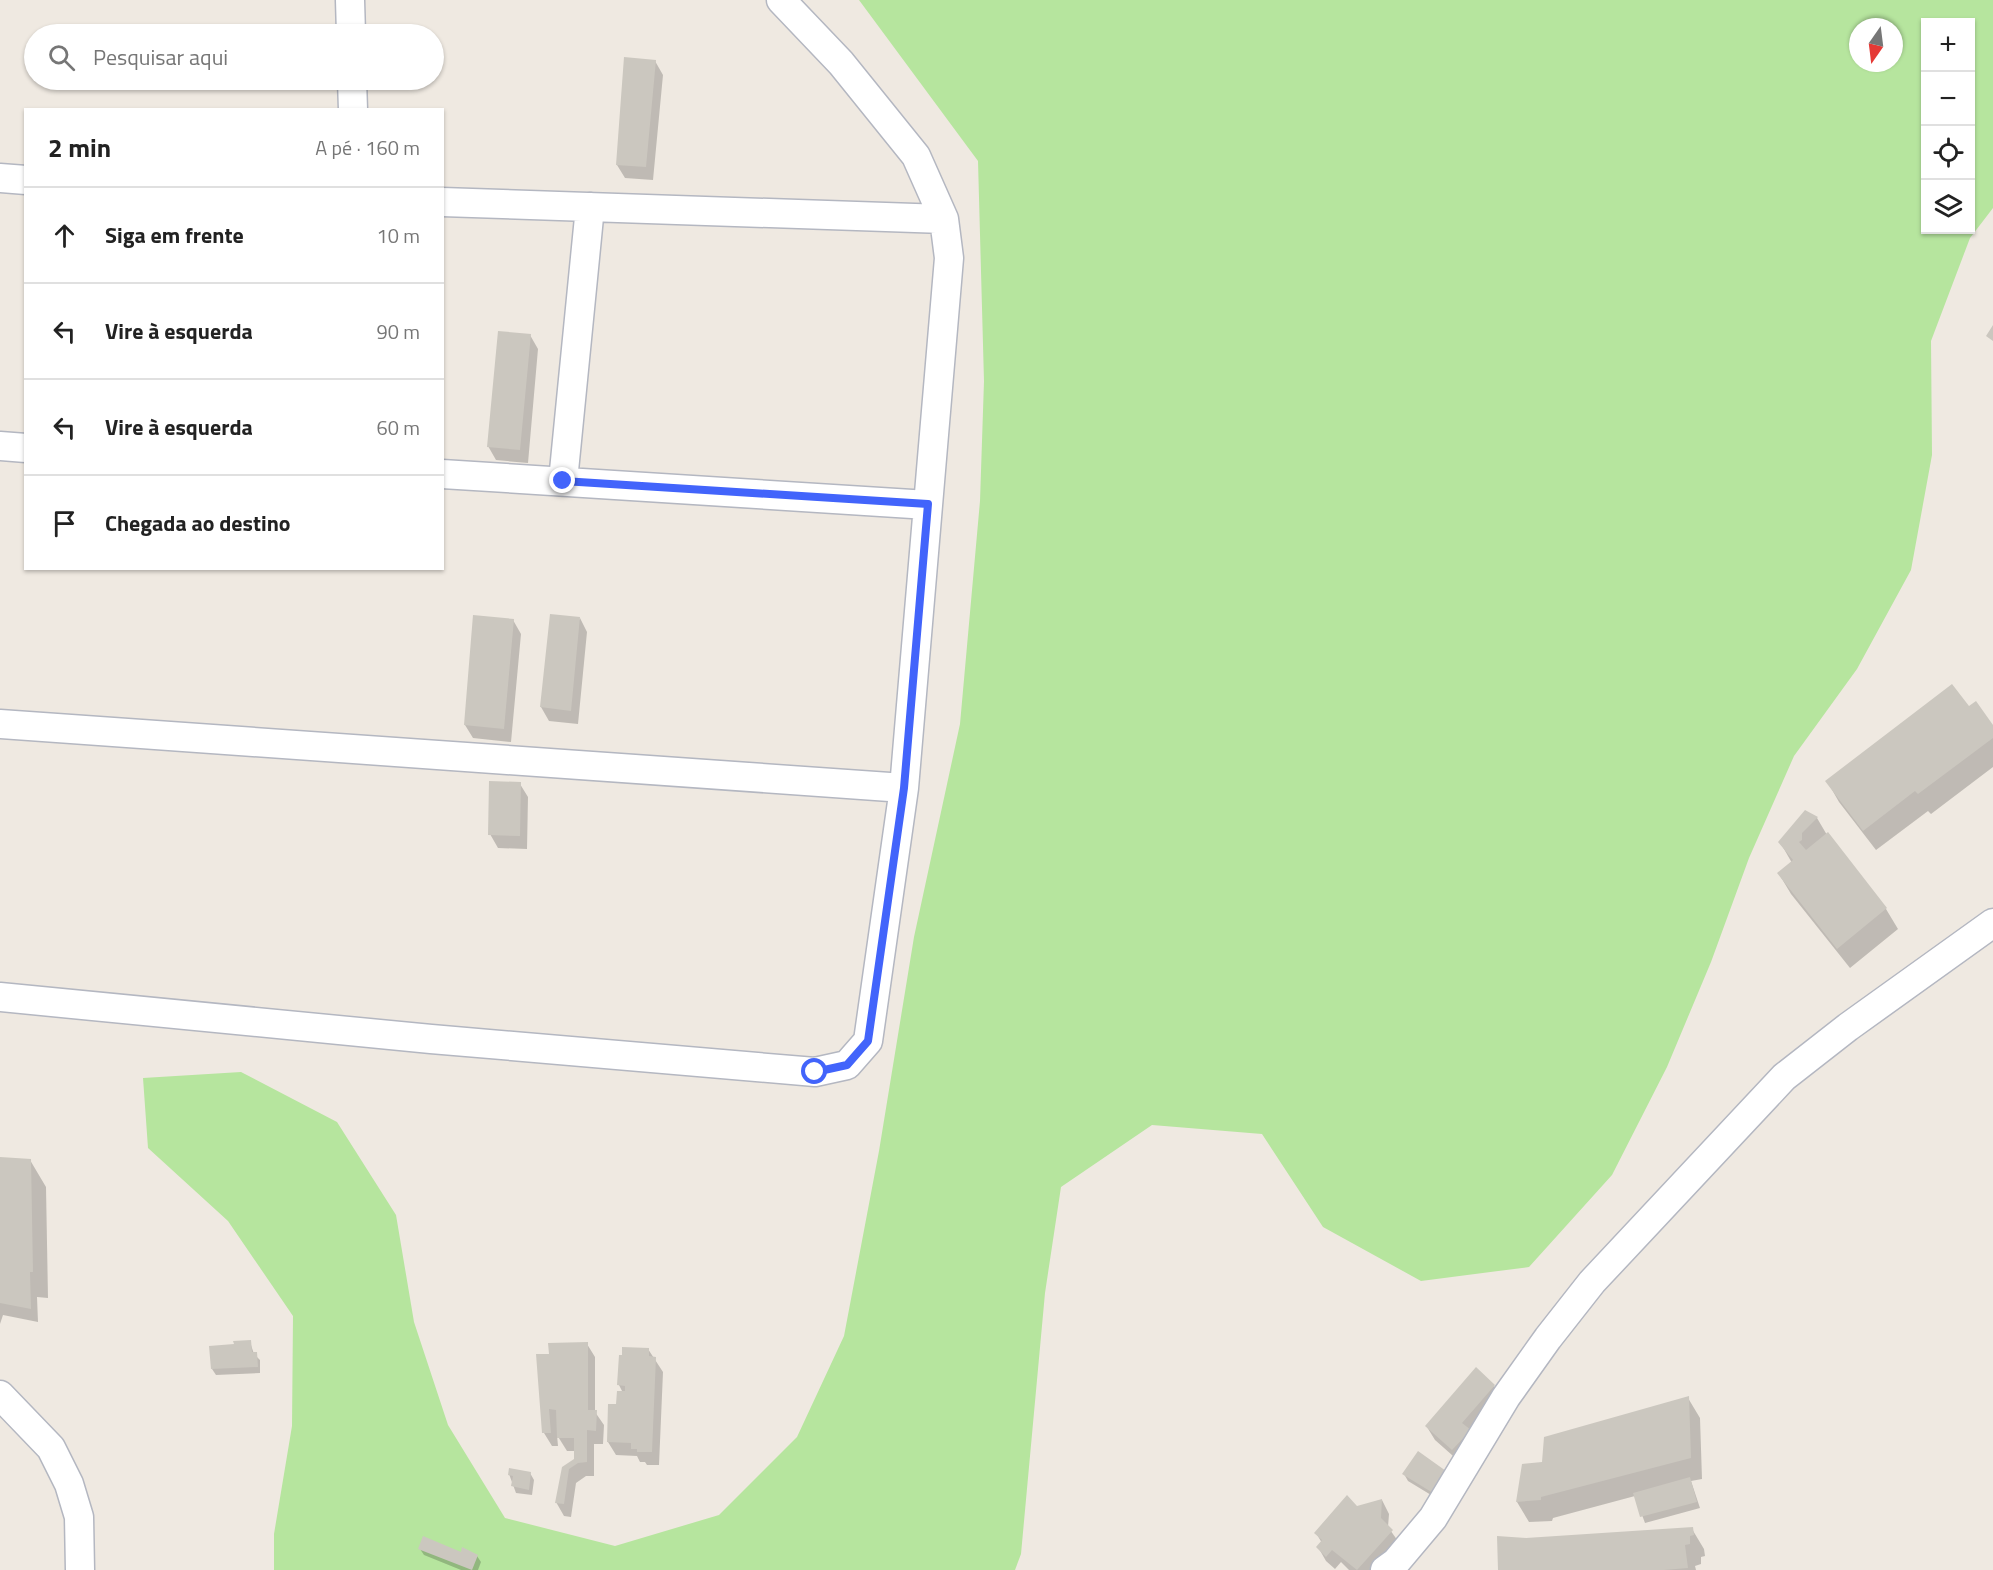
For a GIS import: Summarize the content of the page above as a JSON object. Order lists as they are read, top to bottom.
{
  "north": "bottom",
  "page": {
    "map_buttons": ["+", "−"],
    "search": "Pesquisar aqui",
    "heading": ["2 min", "A pé · 160 m"],
    "list": [
      ["Siga em frente", "10 m"],
      ["Vire à esquerda", "90 m"],
      ["Vire à esquerda", "60 m"],
      "Chegada ao destino"
    ]
  }
}
